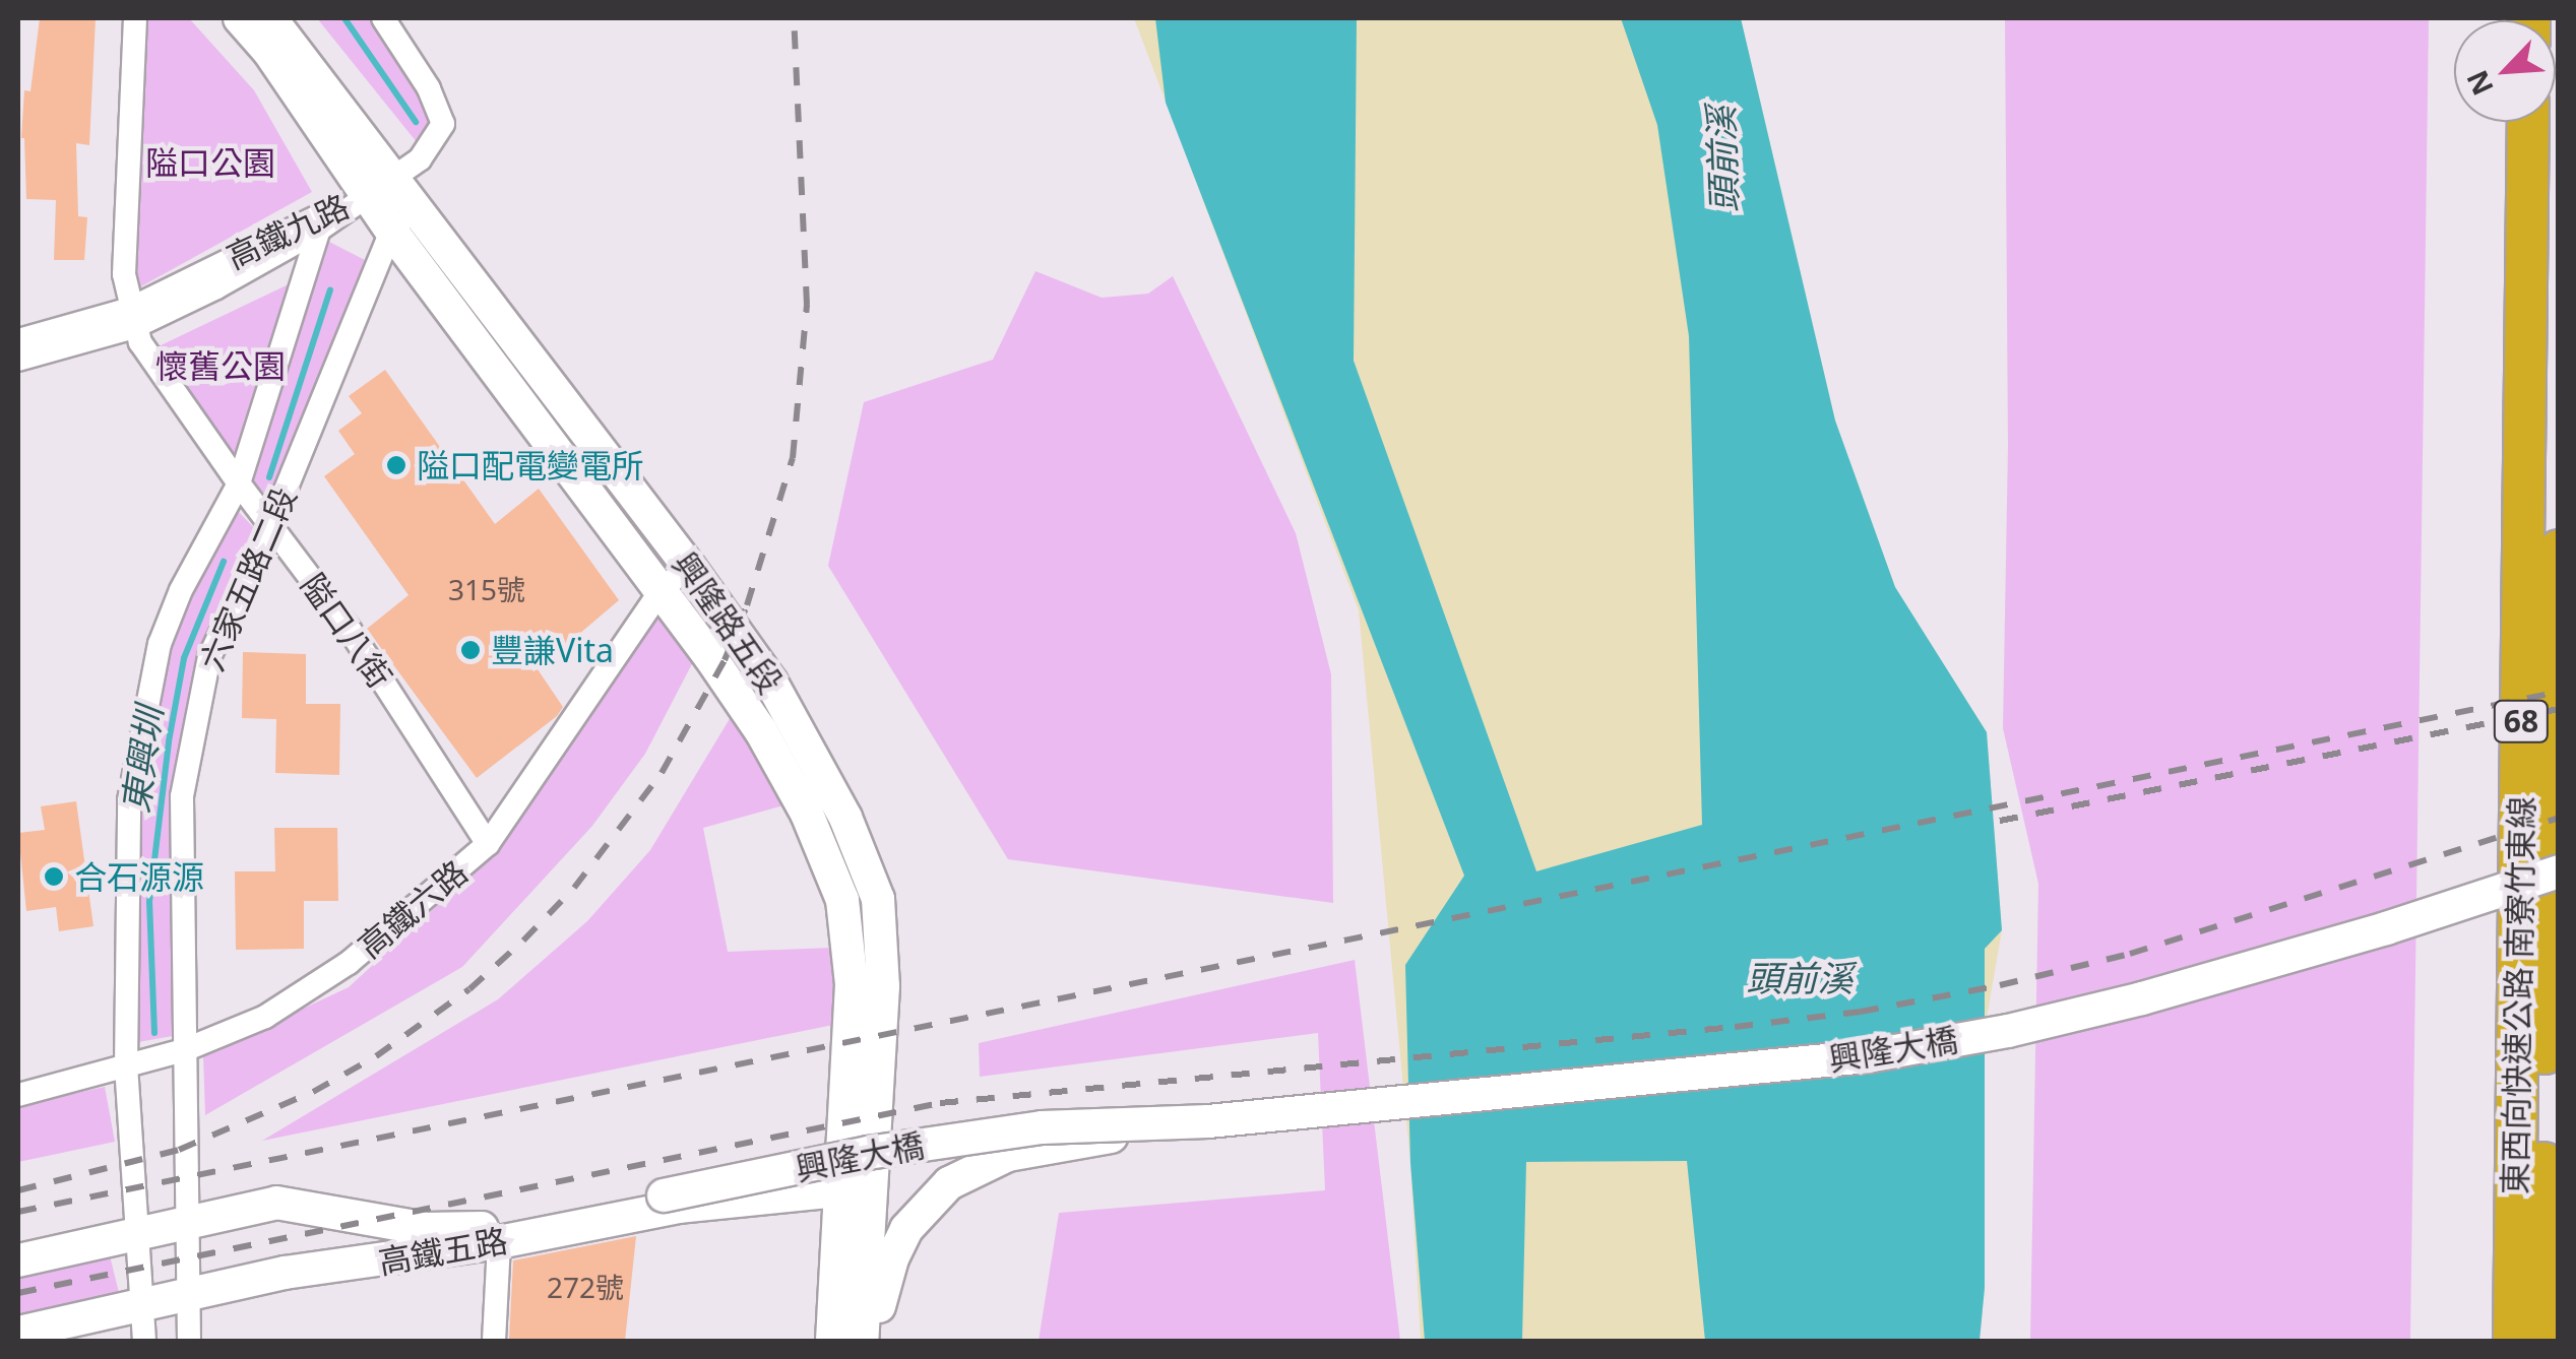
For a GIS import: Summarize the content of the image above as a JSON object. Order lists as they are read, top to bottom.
{
  "streets": {
    "highway": ["68", "東西向快速公路 南寮竹東線"],
    "street": [
      "高鐵九路",
      "六家五路二段",
      "興隆路五段",
      "隘口八街",
      "高鐵六路",
      "興隆大橋",
      "高鐵五路"
    ]
  },
  "crossings": [
    ["高鐵九路", "六家五路二段"],
    ["高鐵九路", "興隆路五段"],
    ["高鐵九路", "隘口八街"],
    ["六家五路二段", "興隆路五段"],
    ["六家五路二段", "隘口八街"],
    ["六家五路二段", "高鐵六路"],
    ["六家五路二段", "高鐵五路"],
    ["興隆路五段", "高鐵六路"],
    ["興隆路五段", "高鐵五路"],
    ["隘口八街", "高鐵六路"],
    ["興隆大橋", "高鐵五路"]
  ],
  "water": ["頭前溪", "東興圳"],
  "parks": ["隘口公園", "懷舊公園"],
  "places": ["隘口配電變電所", "豐謙Vita", "合石源源"],
  "house_numbers": ["315號", "272號"],
  "north": "bottom left"
}
